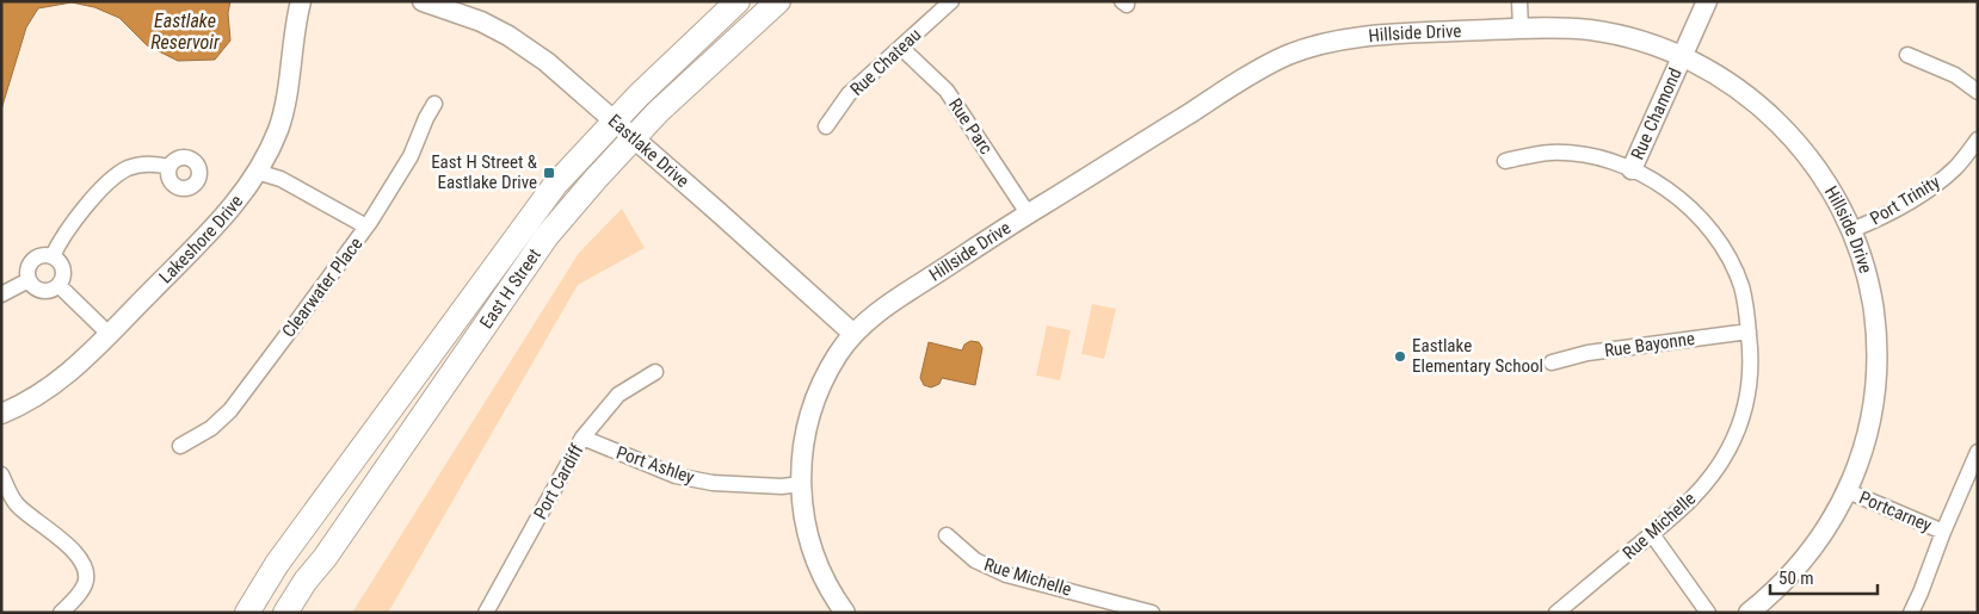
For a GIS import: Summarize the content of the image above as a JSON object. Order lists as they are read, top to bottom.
{
  "streets": {
    "main road": ["East H Street"],
    "street": [
      "Hillside Drive",
      "Rue Chateau",
      "Rue Chamond",
      "Rue Parc",
      "Eastlake Drive",
      "Port Trinity",
      "Lakeshore Drive",
      "Clearwater Place",
      "Rue Bayonne",
      "Port Ashley",
      "Port Cardiff",
      "Portcarney",
      "Rue Michelle"
    ]
  },
  "crossings": [
    ["Hillside Drive", "Rue Chamond"],
    ["Hillside Drive", "Rue Parc"],
    ["Hillside Drive", "Eastlake Drive"],
    ["Hillside Drive", "Port Trinity"],
    ["Hillside Drive", "Port Ashley"],
    ["Hillside Drive", "Portcarney"],
    ["Rue Chateau", "Rue Parc"],
    ["Rue Chamond", "Rue Michelle"],
    ["Eastlake Drive", "East H Street"],
    ["Rue Bayonne", "Rue Michelle"],
    ["Port Ashley", "Port Cardiff"]
  ],
  "water": ["Eastlake Reservoir"],
  "places": {
    "transit": ["East H Street & Eastlake Drive"],
    "other": ["Eastlake Elementary School"]
  },
  "scale_bar": "50 m"
}
